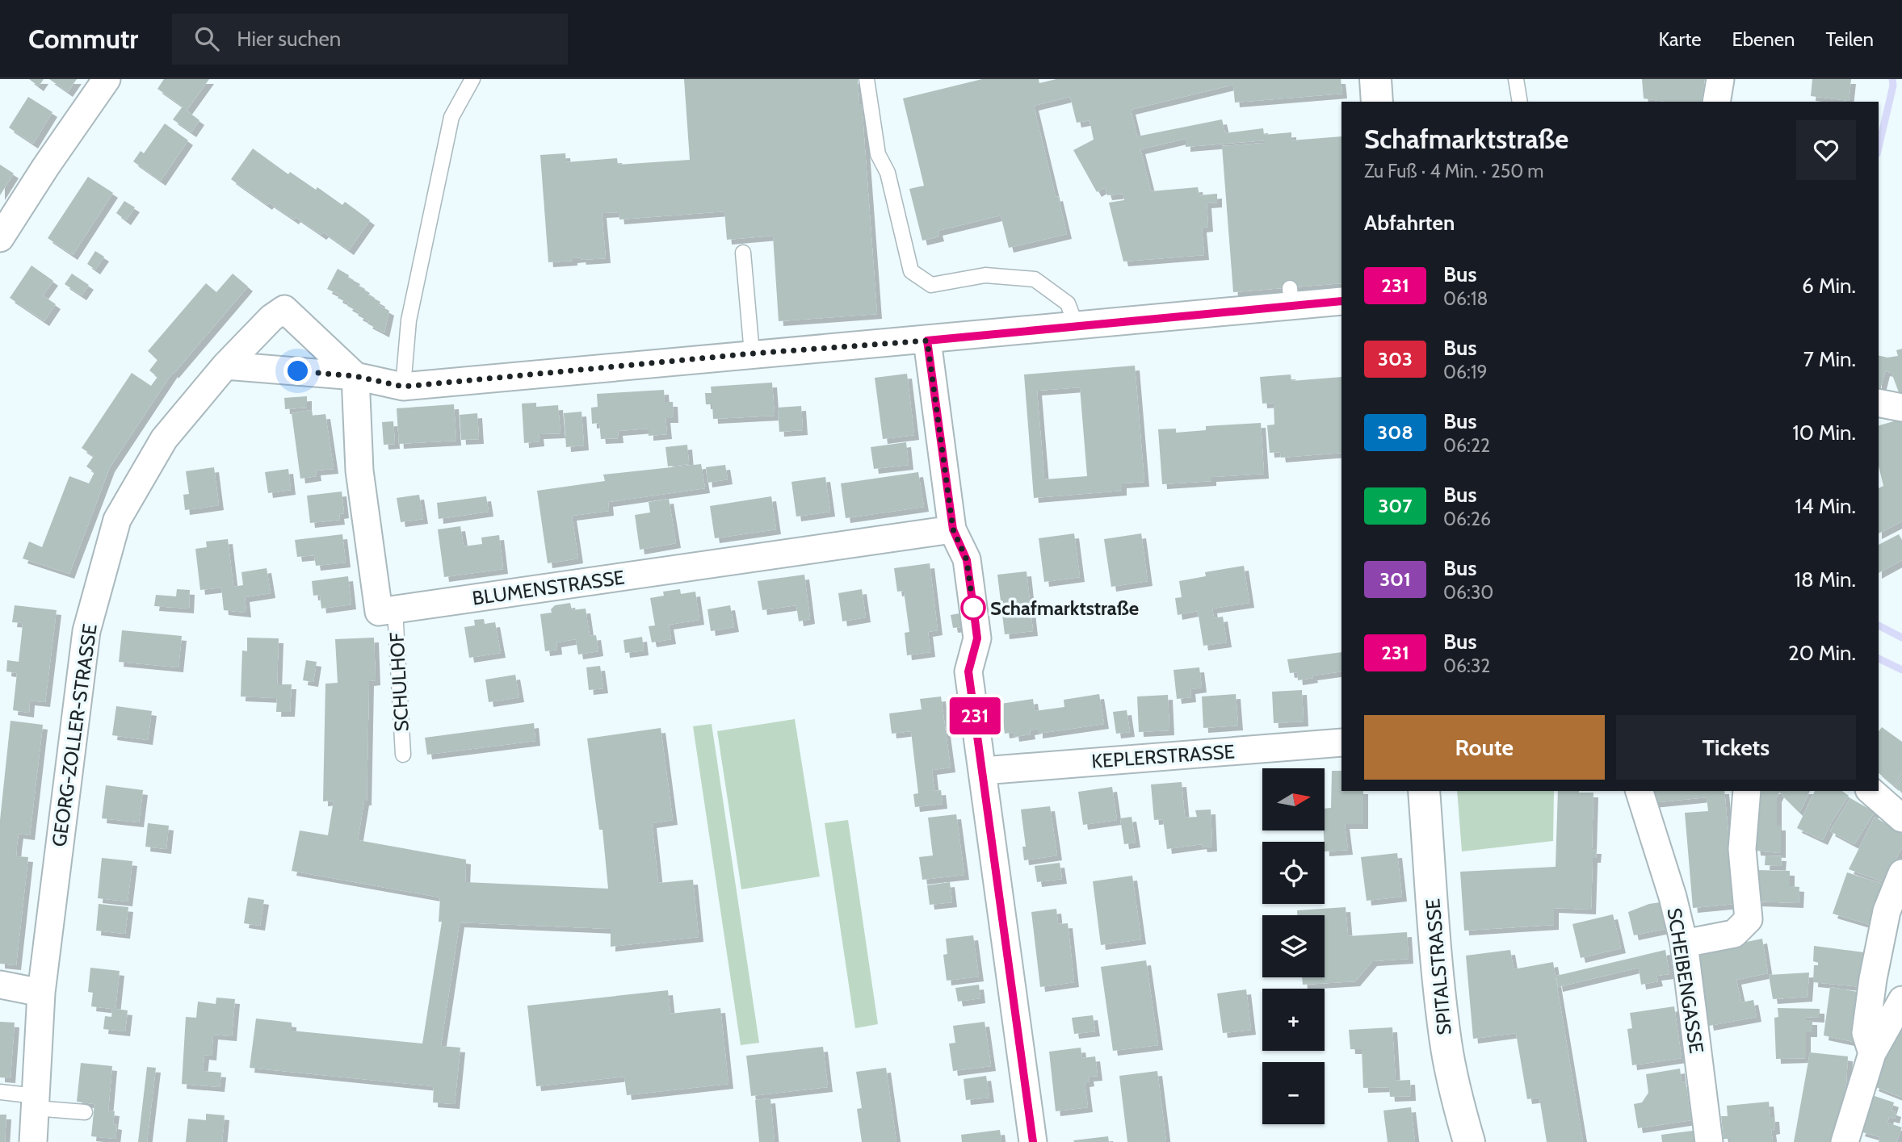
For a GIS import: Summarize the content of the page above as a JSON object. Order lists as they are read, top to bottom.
{
  "streets": {
    "street": [
      "BLUMENSTRASSE",
      "GEORG-ZOLLER-STRASSE",
      "KEPLERSTRASSE",
      "SPITALSTRASSE",
      "SCHEIBENGASSE"
    ],
    "lane": ["SCHULHOF"]
  },
  "crossings": [
    ["BLUMENSTRASSE", "SCHULHOF"]
  ],
  "places": ["Schafmarktstraße"],
  "lines": ["bus line 231"],
  "north": "right",
  "page": {
    "header": "Commutr",
    "search": "Hier suchen",
    "nav": ["Karte", "Ebenen", "Teilen"],
    "on_map": "231",
    "heading": [
      ["Schafmarktstraße", "Zu Fuß · 4 Min. · 250 m"],
      "Abfahrten"
    ],
    "list": [
      {
        "mark": "231",
        "name": "Bus",
        "note": "06:18",
        "value": "6 Min."
      },
      {
        "mark": "303",
        "name": "Bus",
        "note": "06:19",
        "value": "7 Min."
      },
      {
        "mark": "308",
        "name": "Bus",
        "note": "06:22",
        "value": "10 Min."
      },
      {
        "mark": "307",
        "name": "Bus",
        "note": "06:26",
        "value": "14 Min."
      },
      {
        "mark": "301",
        "name": "Bus",
        "note": "06:30",
        "value": "18 Min."
      },
      {
        "mark": "231",
        "name": "Bus",
        "note": "06:32",
        "value": "20 Min."
      }
    ],
    "buttons": ["Route", "Tickets"],
    "map_buttons": ["+", "−"]
  }
}
